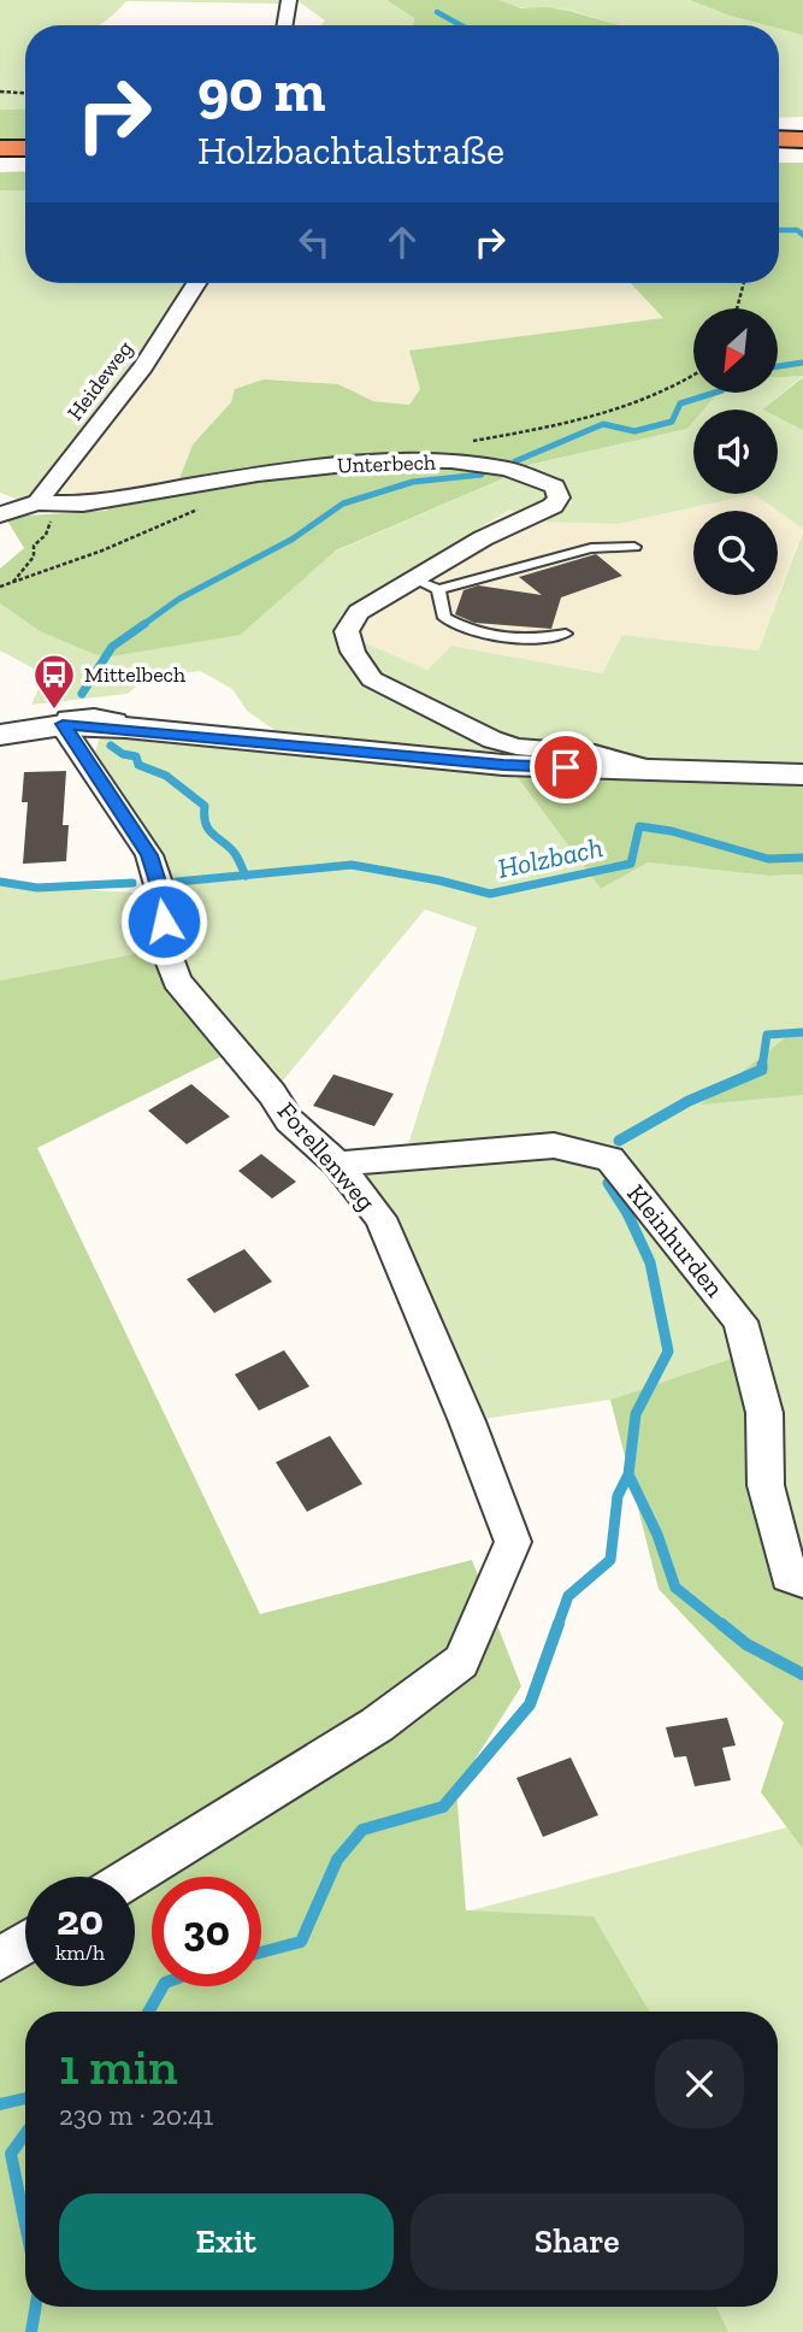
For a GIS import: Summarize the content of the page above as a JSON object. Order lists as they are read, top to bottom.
{
  "streets": {
    "street": [
      "Heideweg",
      "Unterbech",
      "Forellenweg",
      "Kleinhurden"
    ]
  },
  "crossings": [
    ["Heideweg", "Unterbech"],
    ["Forellenweg", "Kleinhurden"]
  ],
  "water": ["Holzbach"],
  "places": {
    "bus stop": ["Mittelbech"]
  },
  "north": "bottom left",
  "page": {
    "turn": ["90 m", "Holzbachtalstraße"],
    "speed": "20 km/h",
    "limit": "30",
    "heading": ["1 min", "230 m · 20:41"],
    "buttons": ["Exit", "Share"]
  }
}
